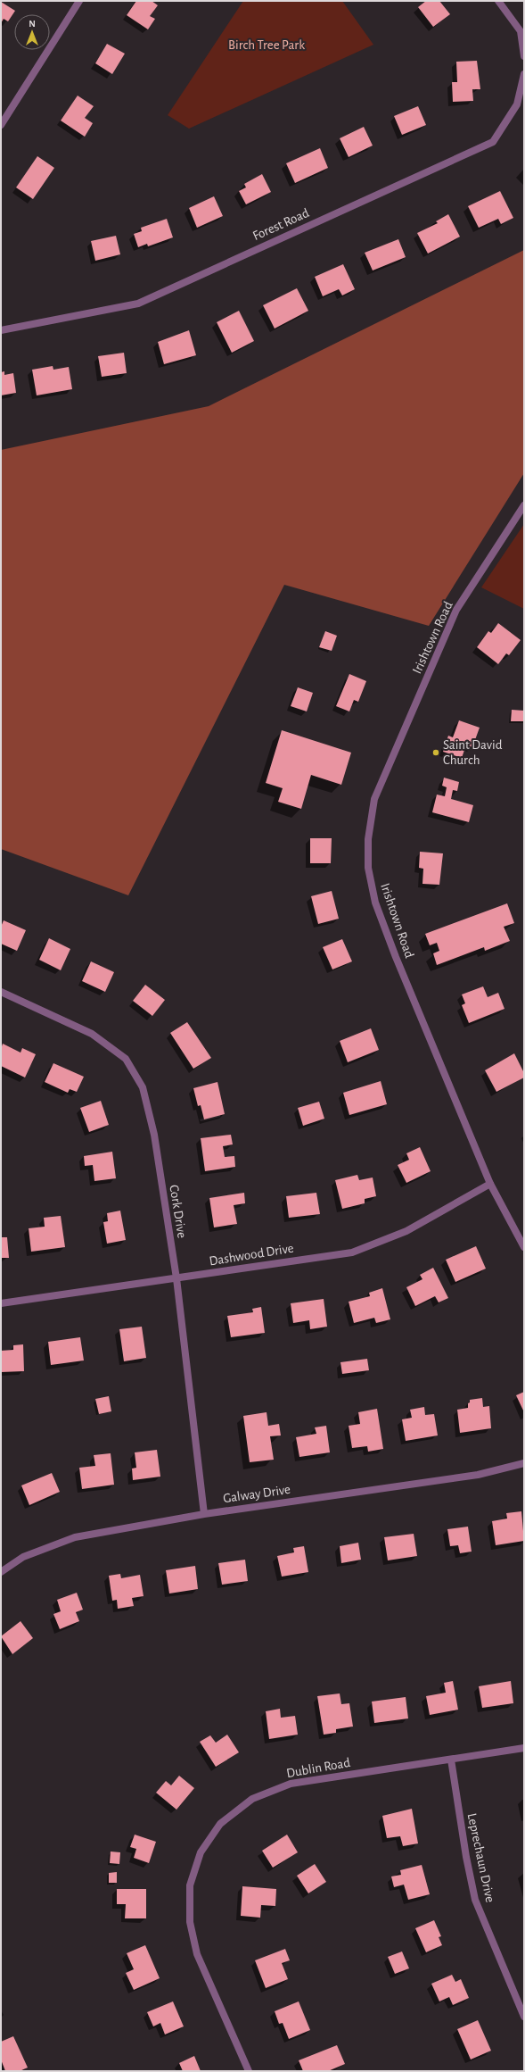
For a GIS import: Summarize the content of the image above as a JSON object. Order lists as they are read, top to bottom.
{
  "streets": {
    "street": [
      "Forest Road",
      "Irishtown Road",
      "Cork Drive",
      "Dashwood Drive",
      "Galway Drive",
      "Dublin Road",
      "Leprechaun Drive"
    ]
  },
  "crossings": [
    ["Irishtown Road", "Dashwood Drive"],
    ["Cork Drive", "Dashwood Drive"],
    ["Cork Drive", "Galway Drive"],
    ["Dublin Road", "Leprechaun Drive"]
  ],
  "parks": ["Birch Tree Park"],
  "places": ["Saint David Church"],
  "north": "top"
}
